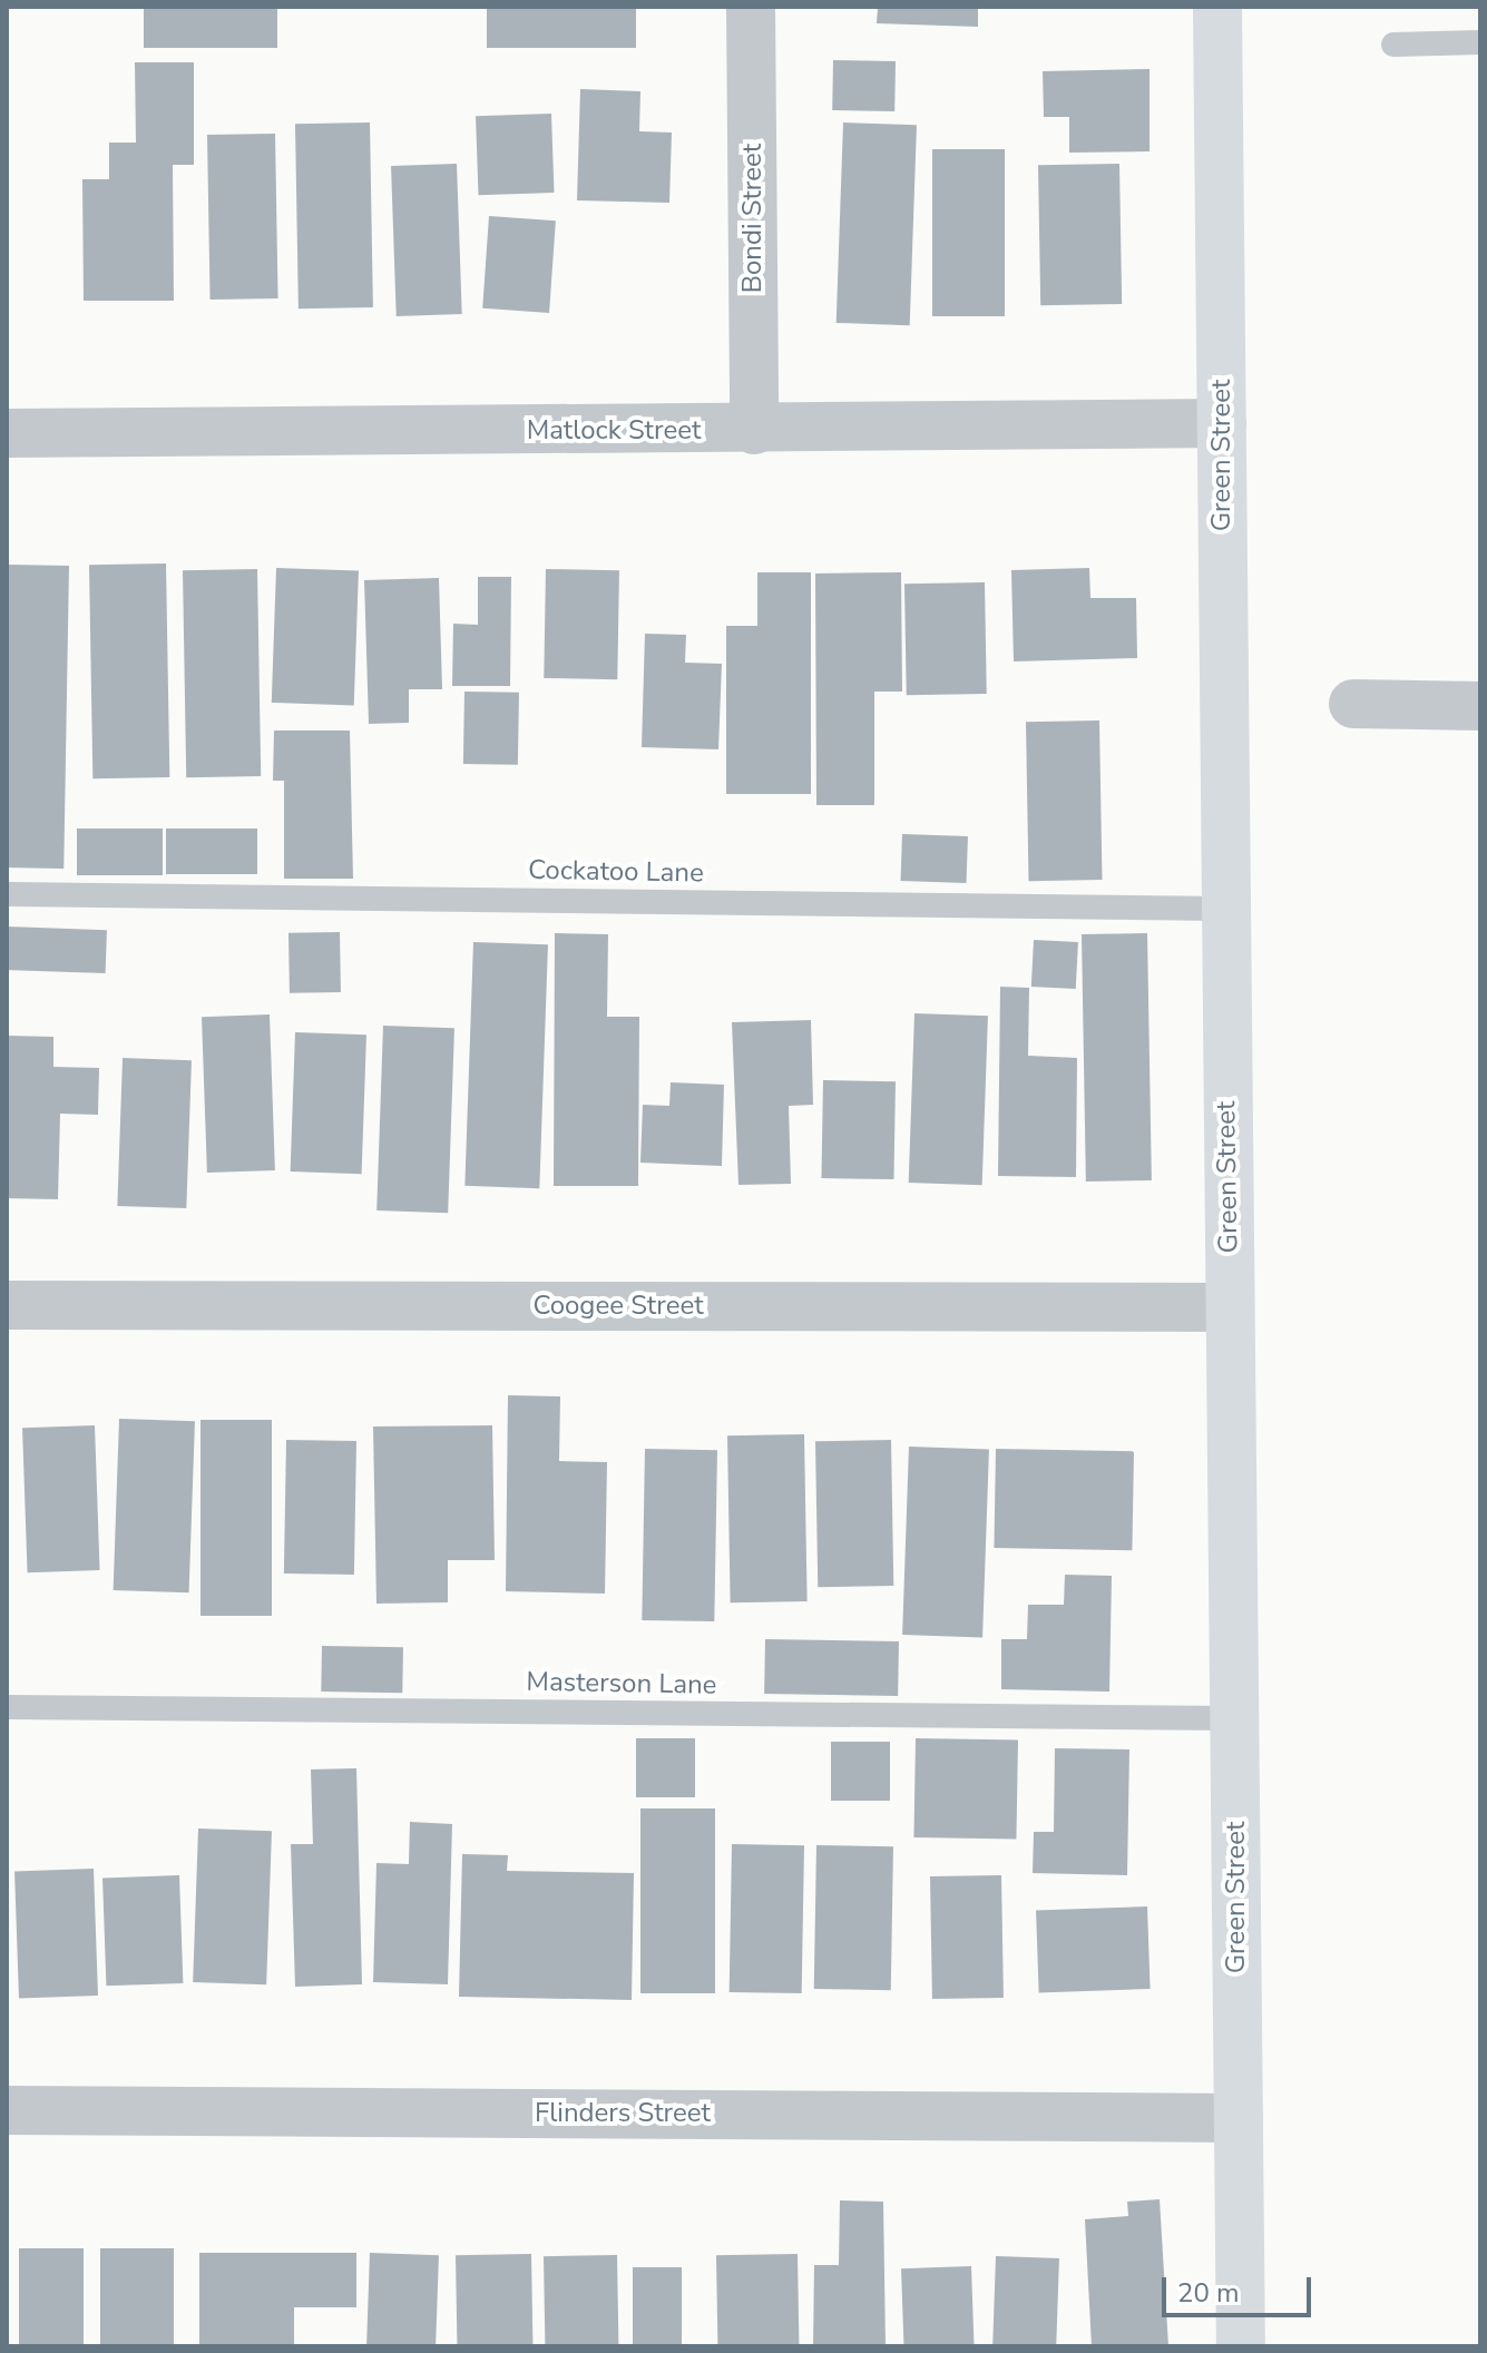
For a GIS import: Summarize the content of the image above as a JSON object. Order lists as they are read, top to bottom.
{
  "streets": {
    "main road": ["Green Street"],
    "street": [
      "Bondi Street",
      "Matlock Street",
      "Coogee Street",
      "Flinders Street"
    ],
    "lane": ["Cockatoo Lane", "Masterson Lane"]
  },
  "crossings": [
    ["Bondi Street", "Matlock Street"],
    ["Matlock Street", "Green Street"],
    ["Green Street", "Cockatoo Lane"],
    ["Green Street", "Coogee Street"],
    ["Green Street", "Masterson Lane"],
    ["Green Street", "Flinders Street"]
  ],
  "scale_bar": "20 m"
}
